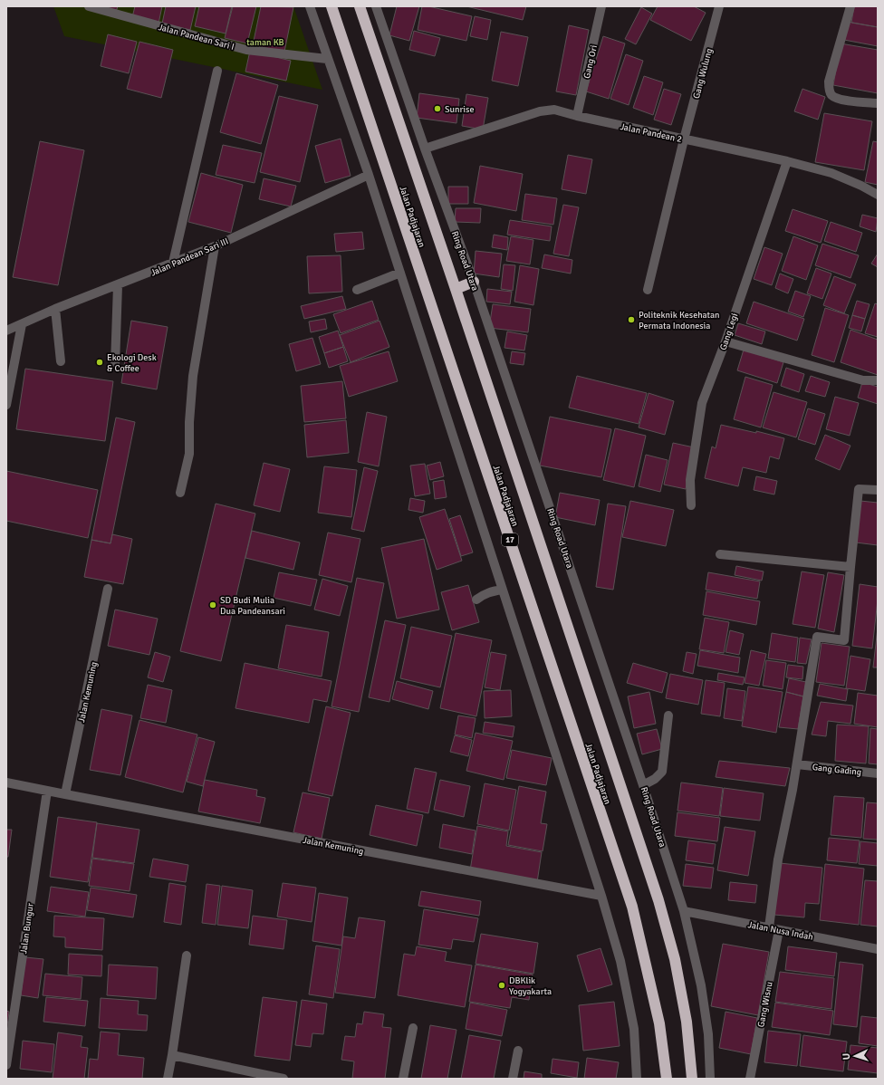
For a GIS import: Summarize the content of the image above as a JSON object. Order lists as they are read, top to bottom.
{
  "streets": {
    "highway": ["Jalan Padjajaran", "17"],
    "street": [
      "Jalan Pandean Sari I",
      "Gang Ori",
      "Gang Wulung",
      "Jalan Pandean 2",
      "Jalan Pandean Sari III",
      "Ring Road Utara",
      "Gang Legi",
      "Jalan Kemuning",
      "Gang Gading",
      "Jalan Bungur",
      "Jalan Nusa Indah",
      "Gang Wisnu"
    ]
  },
  "crossings": [
    ["Gang Ori", "Jalan Pandean 2"],
    ["Gang Wulung", "Jalan Pandean 2"],
    ["Jalan Pandean 2", "Ring Road Utara"],
    ["Jalan Pandean 2", "Gang Legi"],
    ["Ring Road Utara", "Jalan Nusa Indah"],
    ["Jalan Kemuning", "Jalan Bungur"],
    ["Jalan Nusa Indah", "Gang Wisnu"]
  ],
  "parks": ["taman KB"],
  "places": [
    "Sunrise",
    "Politeknik Kesehatan Permata Indonesia",
    "Ekologi Desk & Coffee",
    "SD Budi Mulia Dua Pandeansari",
    "DBKlik Yogyakarta"
  ],
  "north": "left"
}
